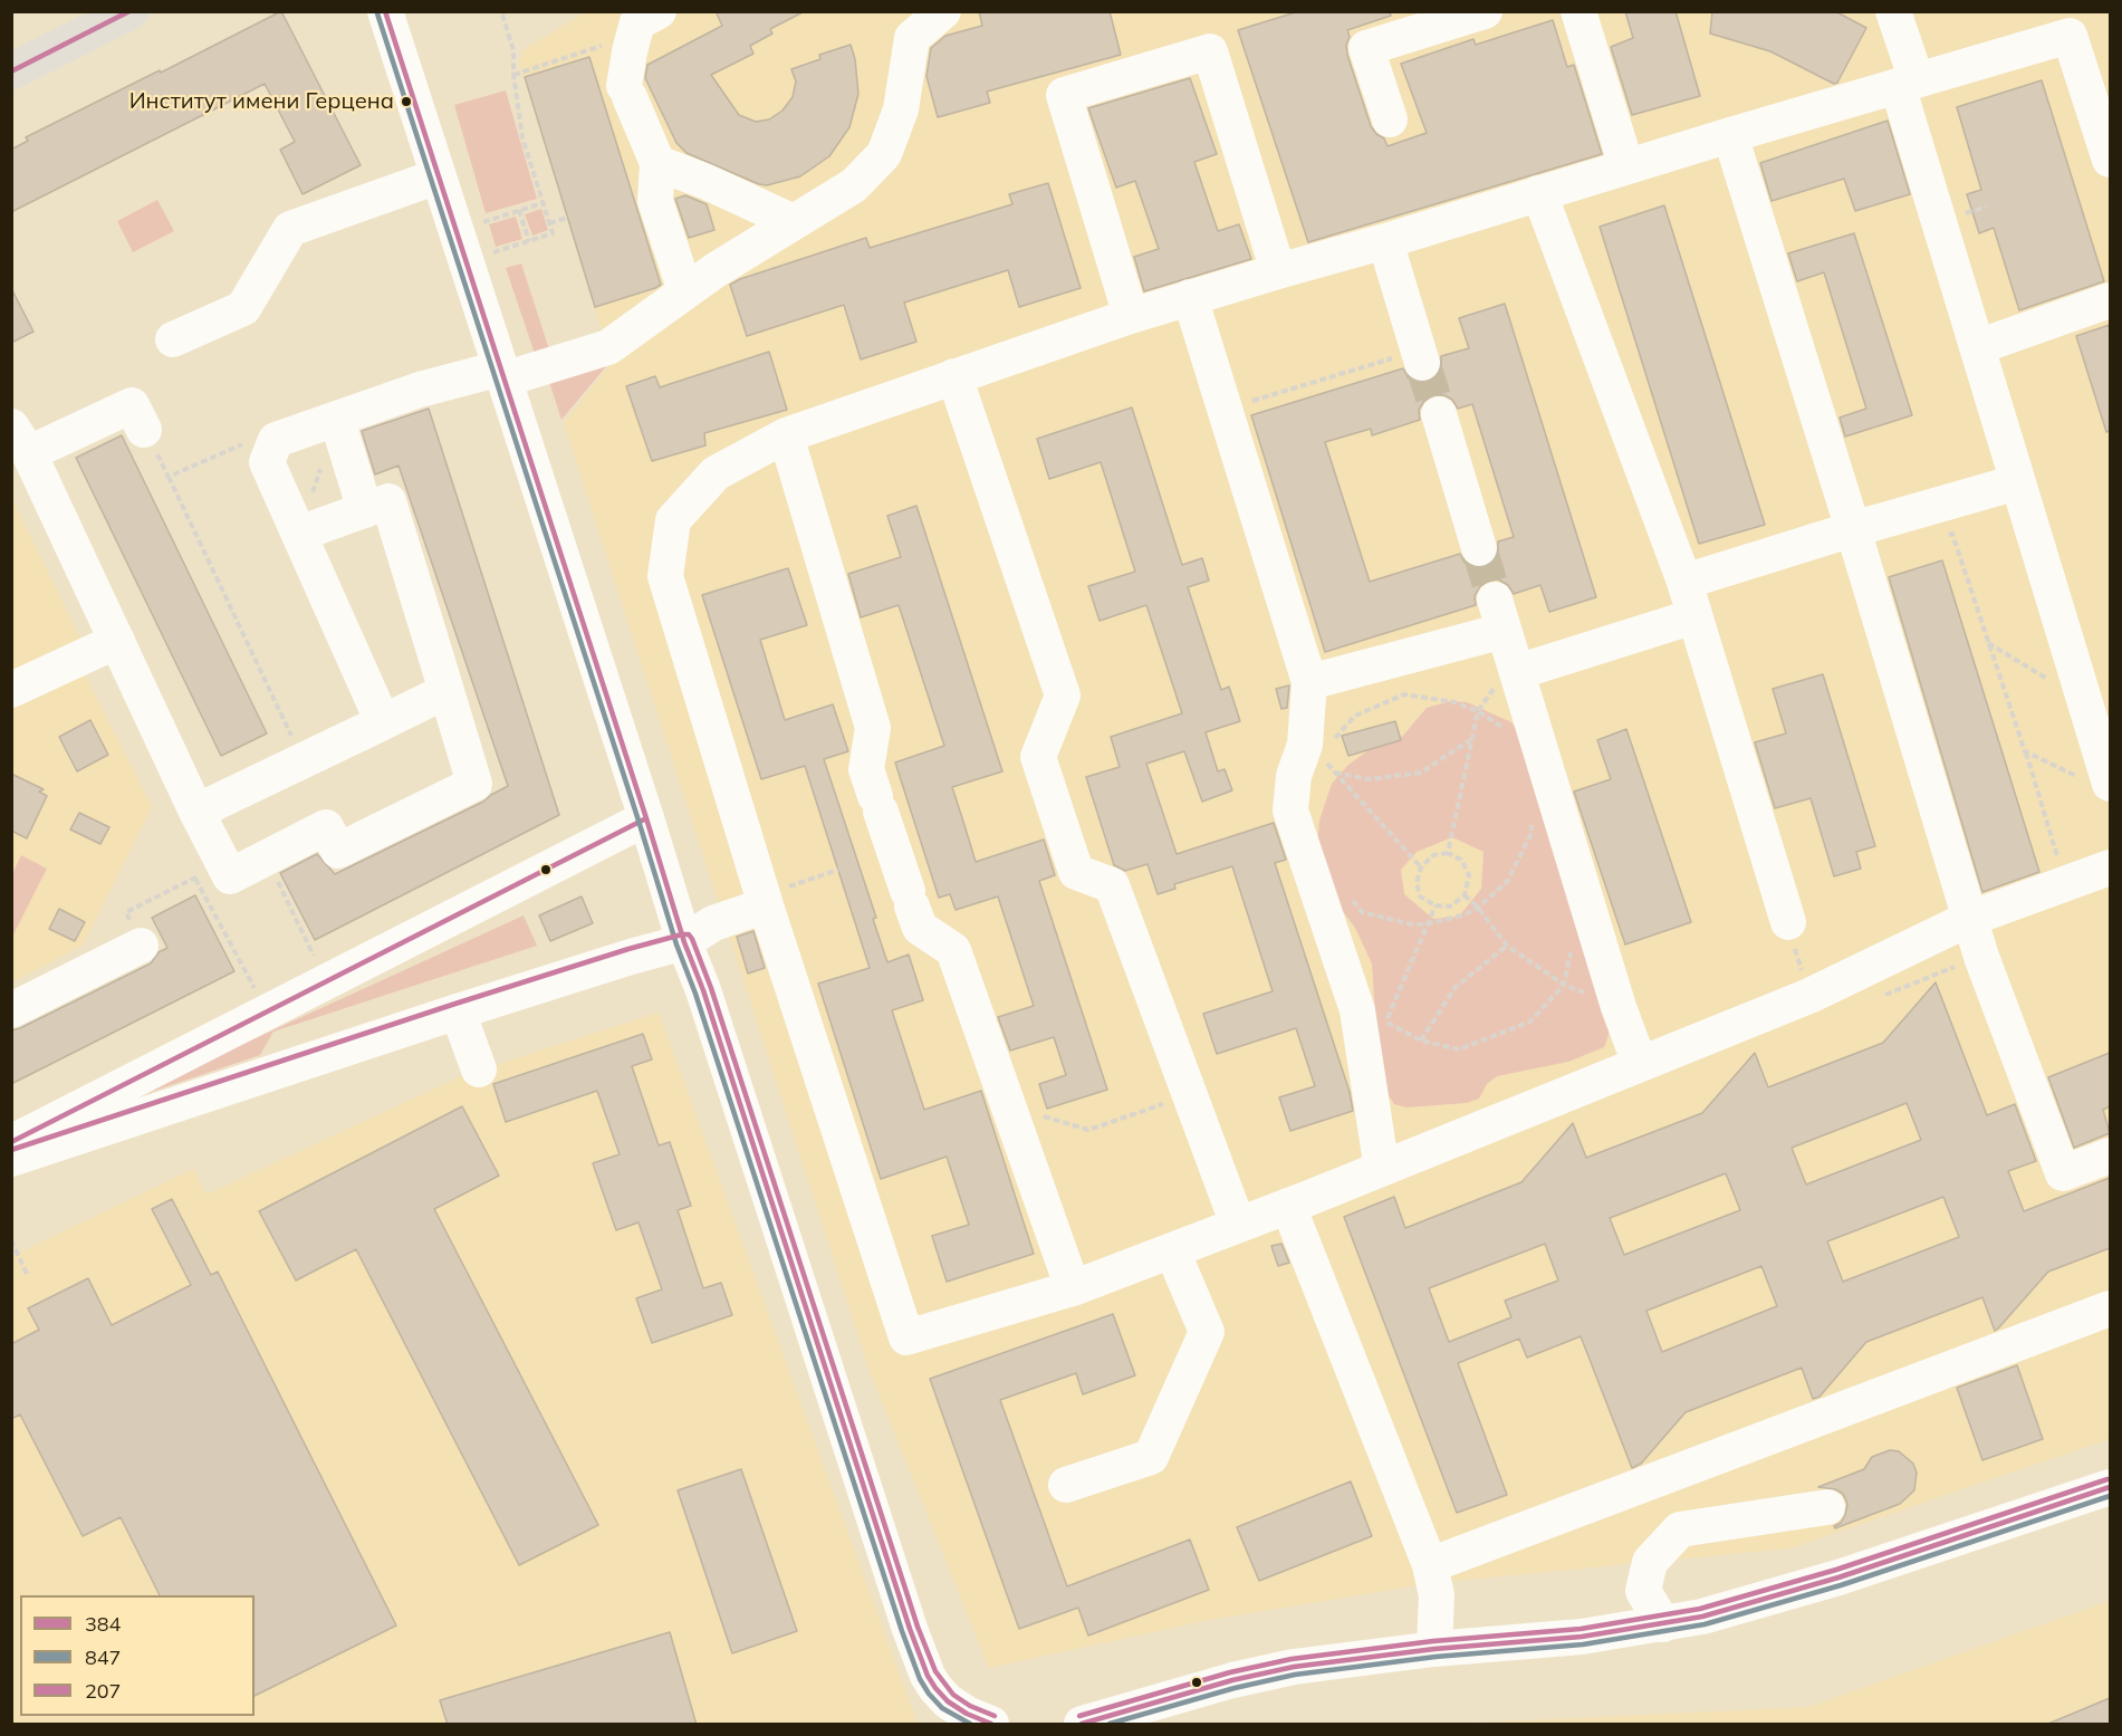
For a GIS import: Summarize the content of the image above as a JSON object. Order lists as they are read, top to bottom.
{
  "places": ["Институт имени Герцена"],
  "lines": ["transit line 384", "transit line 847", "transit line 207"],
  "legend": ["384", "847", "207"]
}
